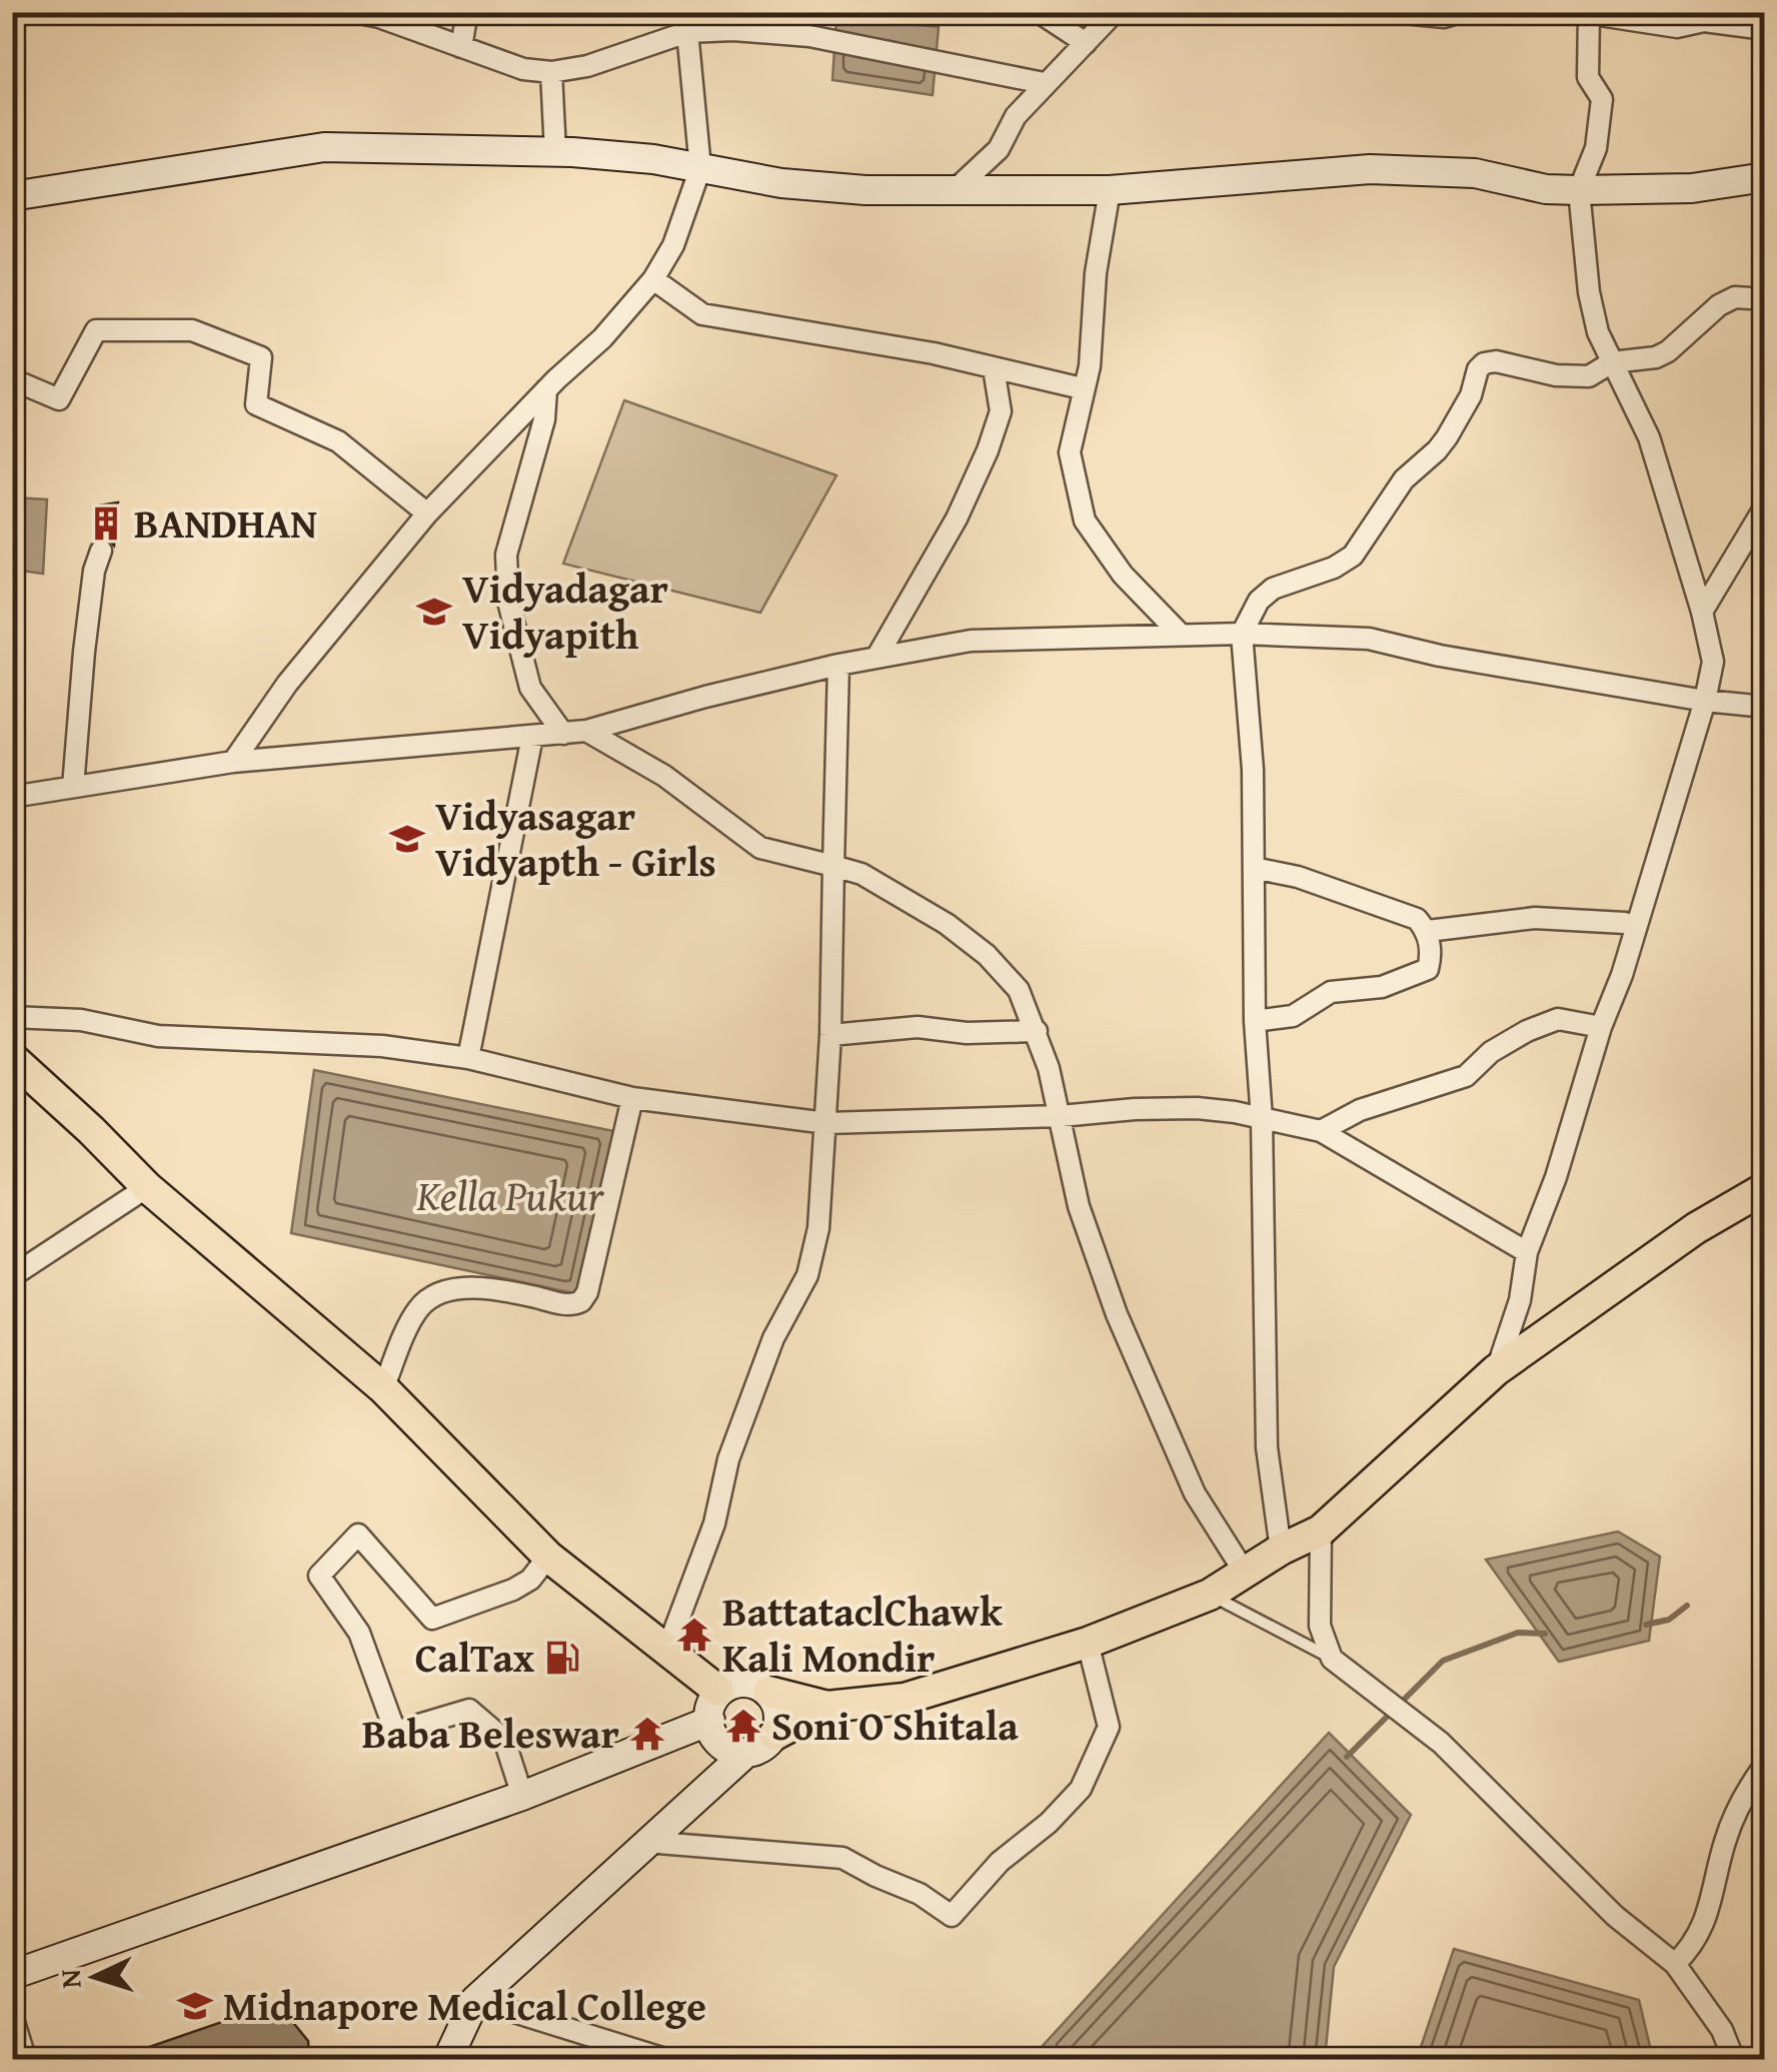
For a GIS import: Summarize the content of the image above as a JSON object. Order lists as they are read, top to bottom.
{
  "water": ["Kella Pukur"],
  "places": {
    "building": ["BANDHAN"],
    "school or university": ["Vidyadagar Vidyapith", "Vidyasagar Vidyapth - Girls", "Midnapore Medical College"],
    "temple": ["BattataclChawk Kali Mondir", "Soni O Shitala", "Baba Beleswar"],
    "fuel station": ["CalTax"]
  },
  "north": "left"
}
